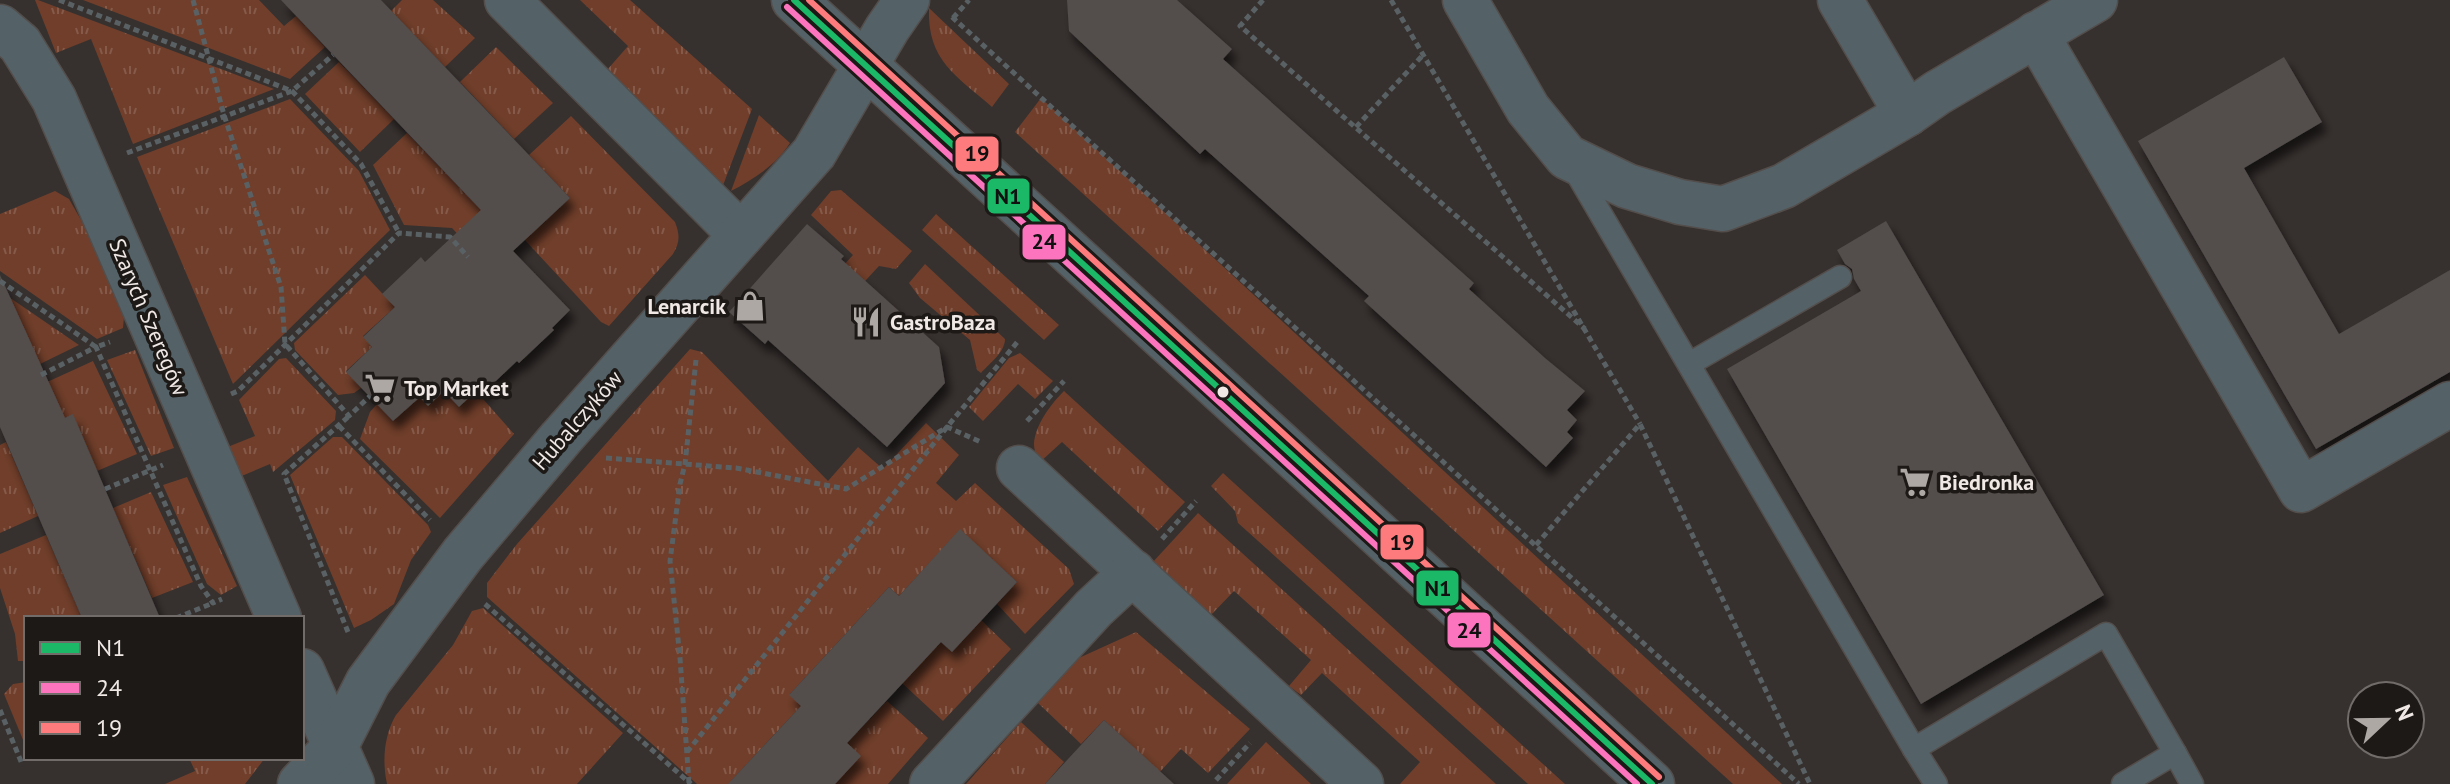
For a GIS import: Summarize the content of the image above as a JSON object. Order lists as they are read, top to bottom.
{
  "streets": {
    "street": ["Szarych Szeregów", "Hubalczyków"]
  },
  "places": {
    "shop": ["Lenarcik"],
    "restaurant": ["GastroBaza"],
    "supermarket": ["Top Market", "Biedronka"]
  },
  "lines": ["transit line N1", "transit line 19", "transit line 24"],
  "legend": ["N1", "24", "19"],
  "north": "right"
}
